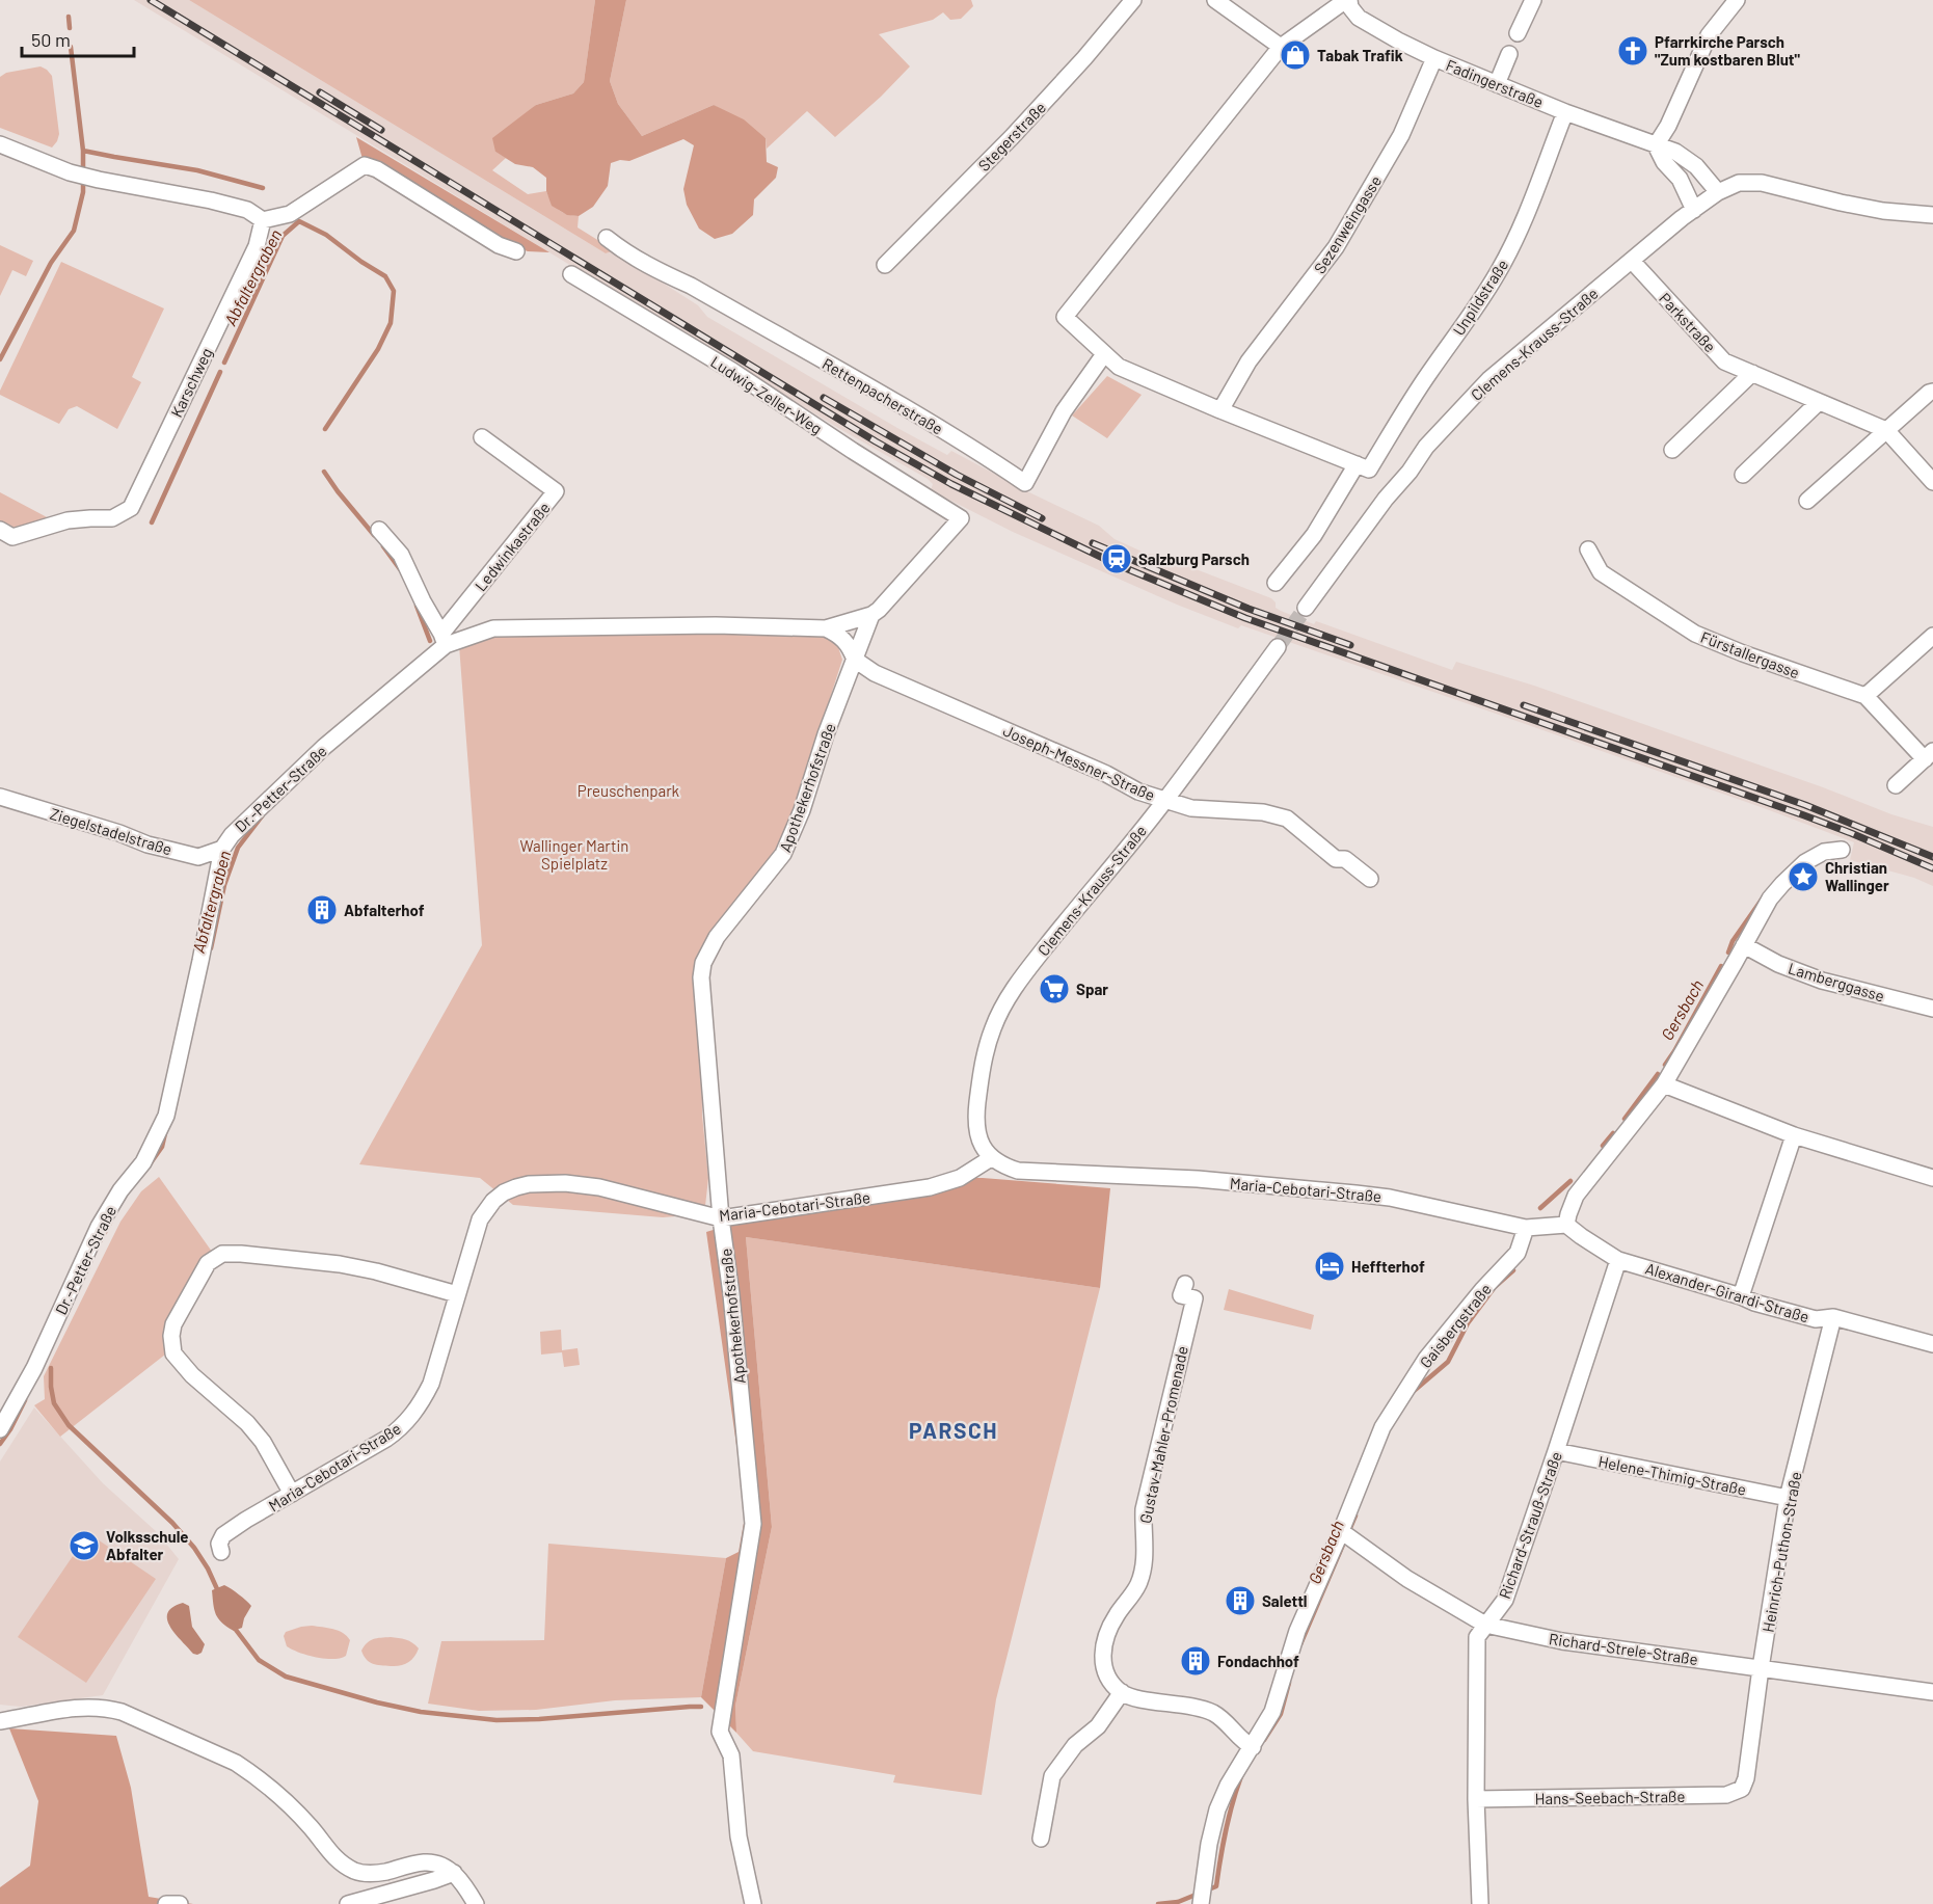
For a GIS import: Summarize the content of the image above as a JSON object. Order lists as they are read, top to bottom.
{
  "streets": {
    "street": [
      "Fadingerstraße",
      "Stegerstraße",
      "Sezenweingasse",
      "Unpildstraße",
      "Parkstraße",
      "Clemens-Krauss-Straße",
      "Karschweg",
      "Ludwig-Zeller-Weg",
      "Rettenpacherstraße",
      "Ledwinkastraße",
      "Fürstallergasse",
      "Joseph-Messner-Straße",
      "Apothekerhofstraße",
      "Dr.-Petter-Straße",
      "Ziegelstadelstraße",
      "Lamberggasse",
      "Maria-Cebotari-Straße",
      "Alexander-Girardi-Straße",
      "Gaisbergstraße",
      "Gustav-Mahler-Promenade",
      "Helene-Thimig-Straße",
      "Richard-Strauß-Straße",
      "Heinrich-Puthon-Straße",
      "Richard-Strele-Straße",
      "Hans-Seebach-Straße"
    ]
  },
  "crossings": [
    ["Fadingerstraße", "Sezenweingasse"],
    ["Fadingerstraße", "Unpildstraße"],
    ["Fadingerstraße", "Clemens-Krauss-Straße"],
    ["Parkstraße", "Clemens-Krauss-Straße"],
    ["Clemens-Krauss-Straße", "Joseph-Messner-Straße"],
    ["Clemens-Krauss-Straße", "Maria-Cebotari-Straße"],
    ["Ludwig-Zeller-Weg", "Dr.-Petter-Straße"],
    ["Ledwinkastraße", "Dr.-Petter-Straße"],
    ["Joseph-Messner-Straße", "Apothekerhofstraße"],
    ["Apothekerhofstraße", "Dr.-Petter-Straße"],
    ["Apothekerhofstraße", "Maria-Cebotari-Straße"],
    ["Dr.-Petter-Straße", "Ziegelstadelstraße"],
    ["Maria-Cebotari-Straße", "Gaisbergstraße"],
    ["Alexander-Girardi-Straße", "Richard-Strauß-Straße"],
    ["Alexander-Girardi-Straße", "Heinrich-Puthon-Straße"],
    ["Gaisbergstraße", "Richard-Strele-Straße"],
    ["Helene-Thimig-Straße", "Richard-Strauß-Straße"],
    ["Helene-Thimig-Straße", "Heinrich-Puthon-Straße"],
    ["Richard-Strauß-Straße", "Richard-Strele-Straße"],
    ["Richard-Strauß-Straße", "Hans-Seebach-Straße"],
    ["Heinrich-Puthon-Straße", "Richard-Strele-Straße"],
    ["Heinrich-Puthon-Straße", "Hans-Seebach-Straße"]
  ],
  "districts": ["PARSCH"],
  "water": ["Abfaltergraben", "Gersbach"],
  "parks": ["Preuschenpark", "Wallinger Martin Spielplatz"],
  "places": {
    "church": ["Pfarrkirche Parsch \"Zum kostbaren Blut\""],
    "shop": ["Tabak Trafik"],
    "station": ["Salzburg Parsch"],
    "place": ["Christian Wallinger"],
    "building": ["Abfalterhof", "Salettl", "Fondachhof"],
    "supermarket": ["Spar"],
    "hotel": ["Heffterhof"],
    "school or university": ["Volksschule Abfalter"]
  },
  "scale_bar": "50 m"
}
